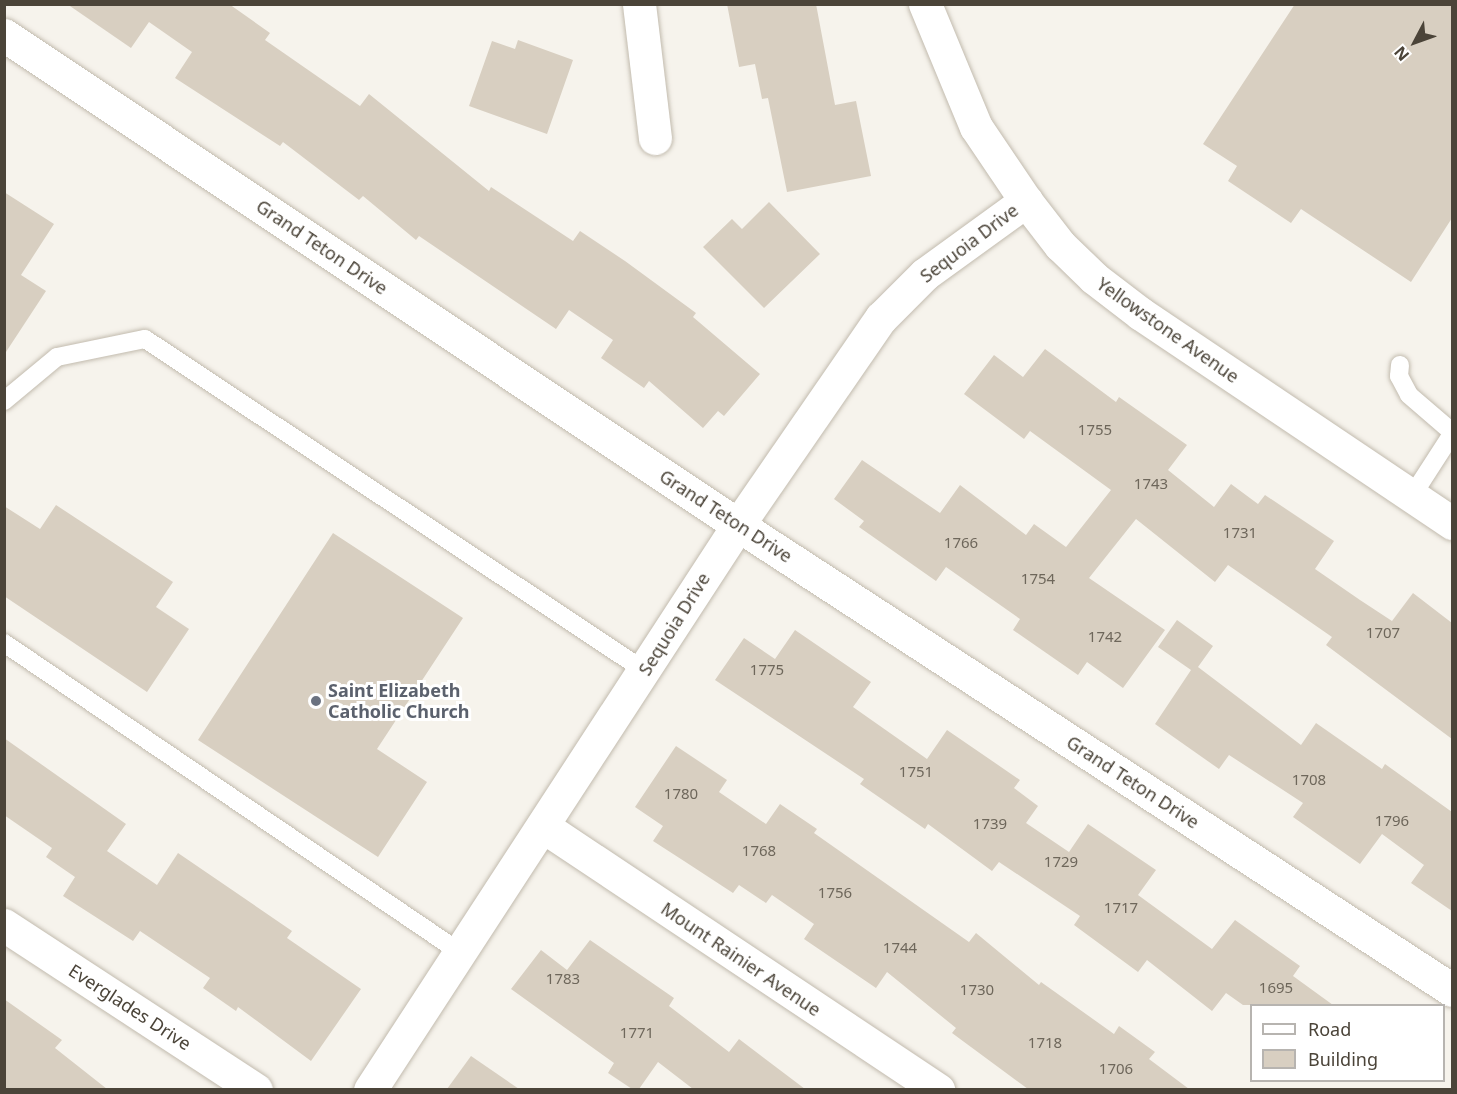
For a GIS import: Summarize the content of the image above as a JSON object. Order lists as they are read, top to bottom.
{
  "streets": {
    "street": [
      "Sequoia Drive",
      "Grand Teton Drive",
      "Yellowstone Avenue",
      "Mount Rainier Avenue",
      "Everglades Drive"
    ]
  },
  "crossings": [
    ["Sequoia Drive", "Grand Teton Drive"],
    ["Sequoia Drive", "Yellowstone Avenue"],
    ["Sequoia Drive", "Mount Rainier Avenue"]
  ],
  "places": ["Saint Elizabeth Catholic Church"],
  "house_numbers": [
    "1755",
    "1743",
    "1731",
    "1766",
    "1754",
    "1707",
    "1742",
    "1775",
    "1751",
    "1708",
    "1780",
    "1796",
    "1739",
    "1768",
    "1729",
    "1756",
    "1717",
    "1744",
    "1783",
    "1695",
    "1730",
    "1771",
    "1718",
    "1706"
  ],
  "legend": ["Road", "Building"],
  "north": "bottom left"
}
